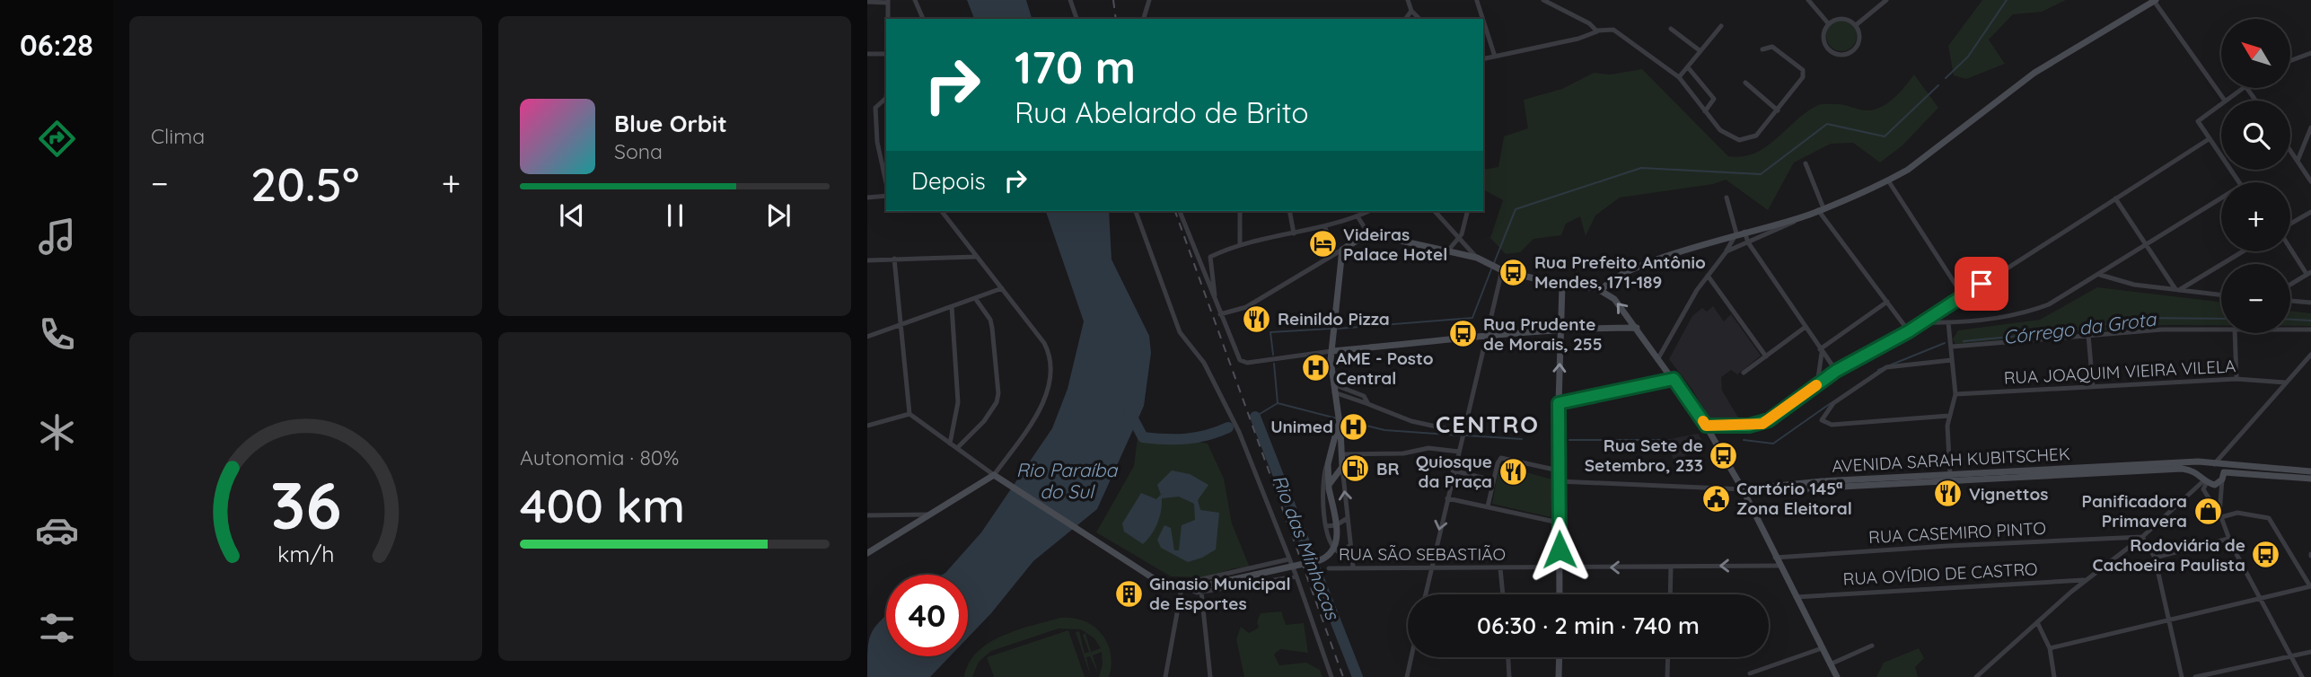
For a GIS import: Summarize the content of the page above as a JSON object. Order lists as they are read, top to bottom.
{
  "streets": {
    "main road": ["AVENIDA SARAH KUBITSCHEK"],
    "street": [
      "RUA JOAQUIM VIEIRA VILELA",
      "RUA CASEMIRO PINTO",
      "RUA SÃO SEBASTIÃO",
      "RUA OVÍDIO DE CASTRO"
    ]
  },
  "one_way": ["RUA SÃO SEBASTIÃO"],
  "districts": ["CENTRO"],
  "water": ["Córrego da Grota", "Rio Paraíba do Sul", "Rio das Minhocas"],
  "places": {
    "hotel": ["Videiras Palace Hotel"],
    "bus stop": [
      "Rua Prefeito Antônio Mendes, 171-189",
      "Rua Prudente de Morais, 255",
      "Rua Sete de Setembro, 233",
      "Rodoviária de Cachoeira Paulista"
    ],
    "restaurant": ["Reinildo Pizza", "Quiosque da Praça", "Vignettos"],
    "hospital": ["AME - Posto Central", "Unimed"],
    "fuel station": ["BR"],
    "public building": ["Cartório 145ª Zona Eleitoral"],
    "shop": ["Panificadora Primavera"],
    "building": ["Ginasio Municipal de Esportes"]
  },
  "north": "top left",
  "page": {
    "tabs": "06:28",
    "tile": [
      "Clima",
      ["Autonomia · 80%", "400 km"]
    ],
    "map_buttons": ["+", "−"],
    "turn": ["170 m", "Rua Abelardo de Brito"],
    "song": ["Blue Orbit", "Sona"],
    "then": "Depois",
    "heat": ["−", "20.5°", "+"],
    "limit": "40",
    "trip": "06:30 · 2 min · 740 m",
    "gauge": ["36", "km/h"]
  }
}
